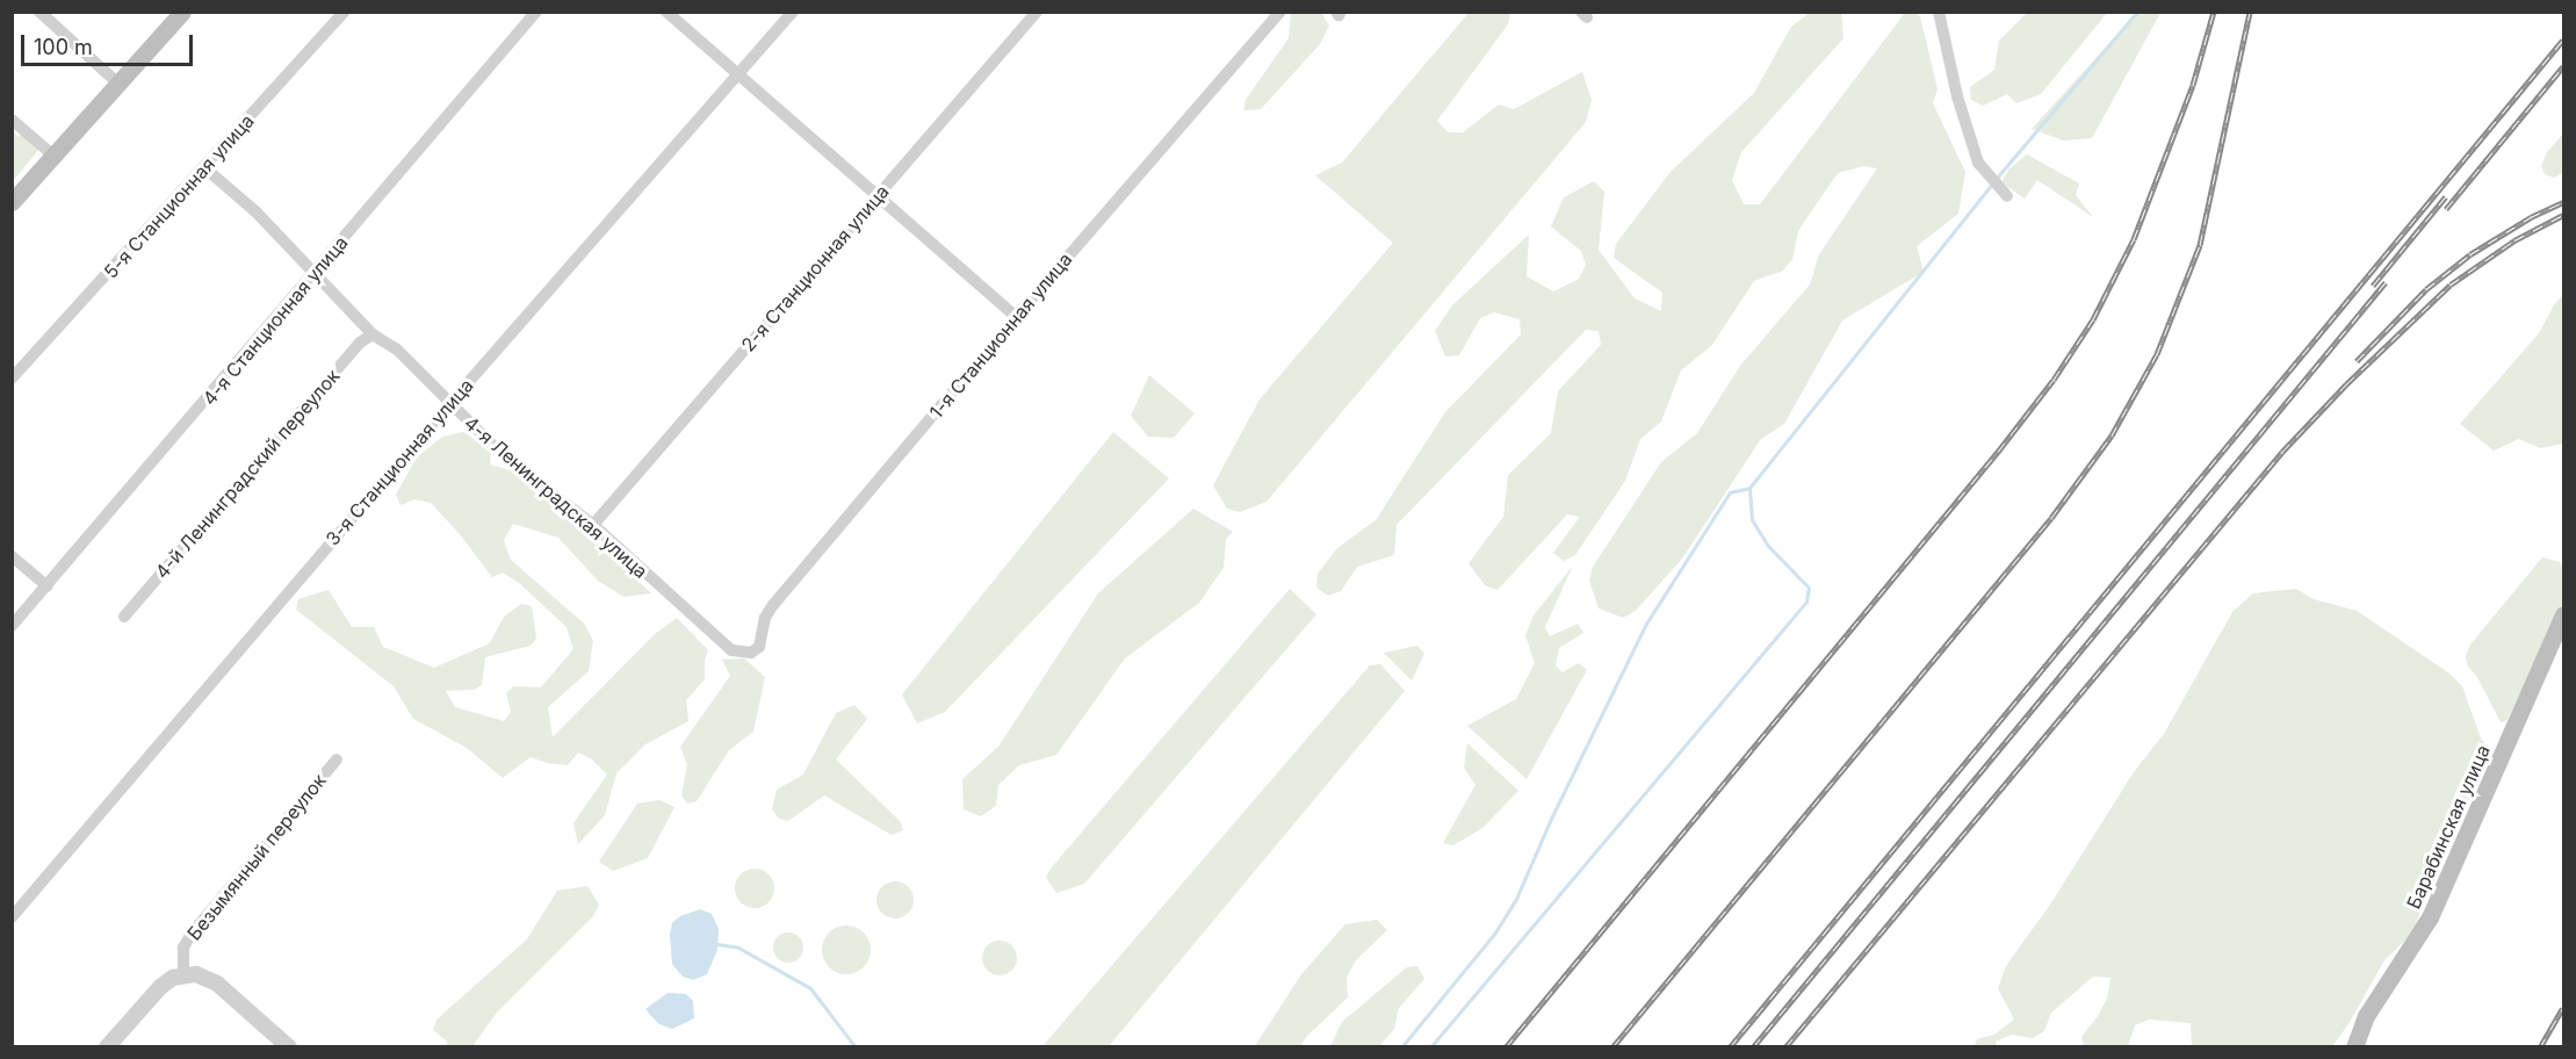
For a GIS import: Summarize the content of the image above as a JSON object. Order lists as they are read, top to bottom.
{
  "streets": {
    "main road": ["Барабинская улица"],
    "street": [
      "5-я Станционная улица",
      "2-я Станционная улица",
      "4-я Станционная улица",
      "1-я Станционная улица",
      "3-я Станционная улица",
      "4-й Ленинградский переулок",
      "4-я Ленинградская улица",
      "Безымянный переулок"
    ]
  },
  "crossings": [
    ["5-я Станционная улица", "4-я Ленинградская улица"],
    ["2-я Станционная улица", "4-я Ленинградская улица"],
    ["4-я Станционная улица", "4-я Ленинградская улица"],
    ["1-я Станционная улица", "4-я Ленинградская улица"],
    ["3-я Станционная улица", "4-я Ленинградская улица"],
    ["4-й Ленинградский переулок", "4-я Ленинградская улица"]
  ],
  "scale_bar": "100 m"
}
